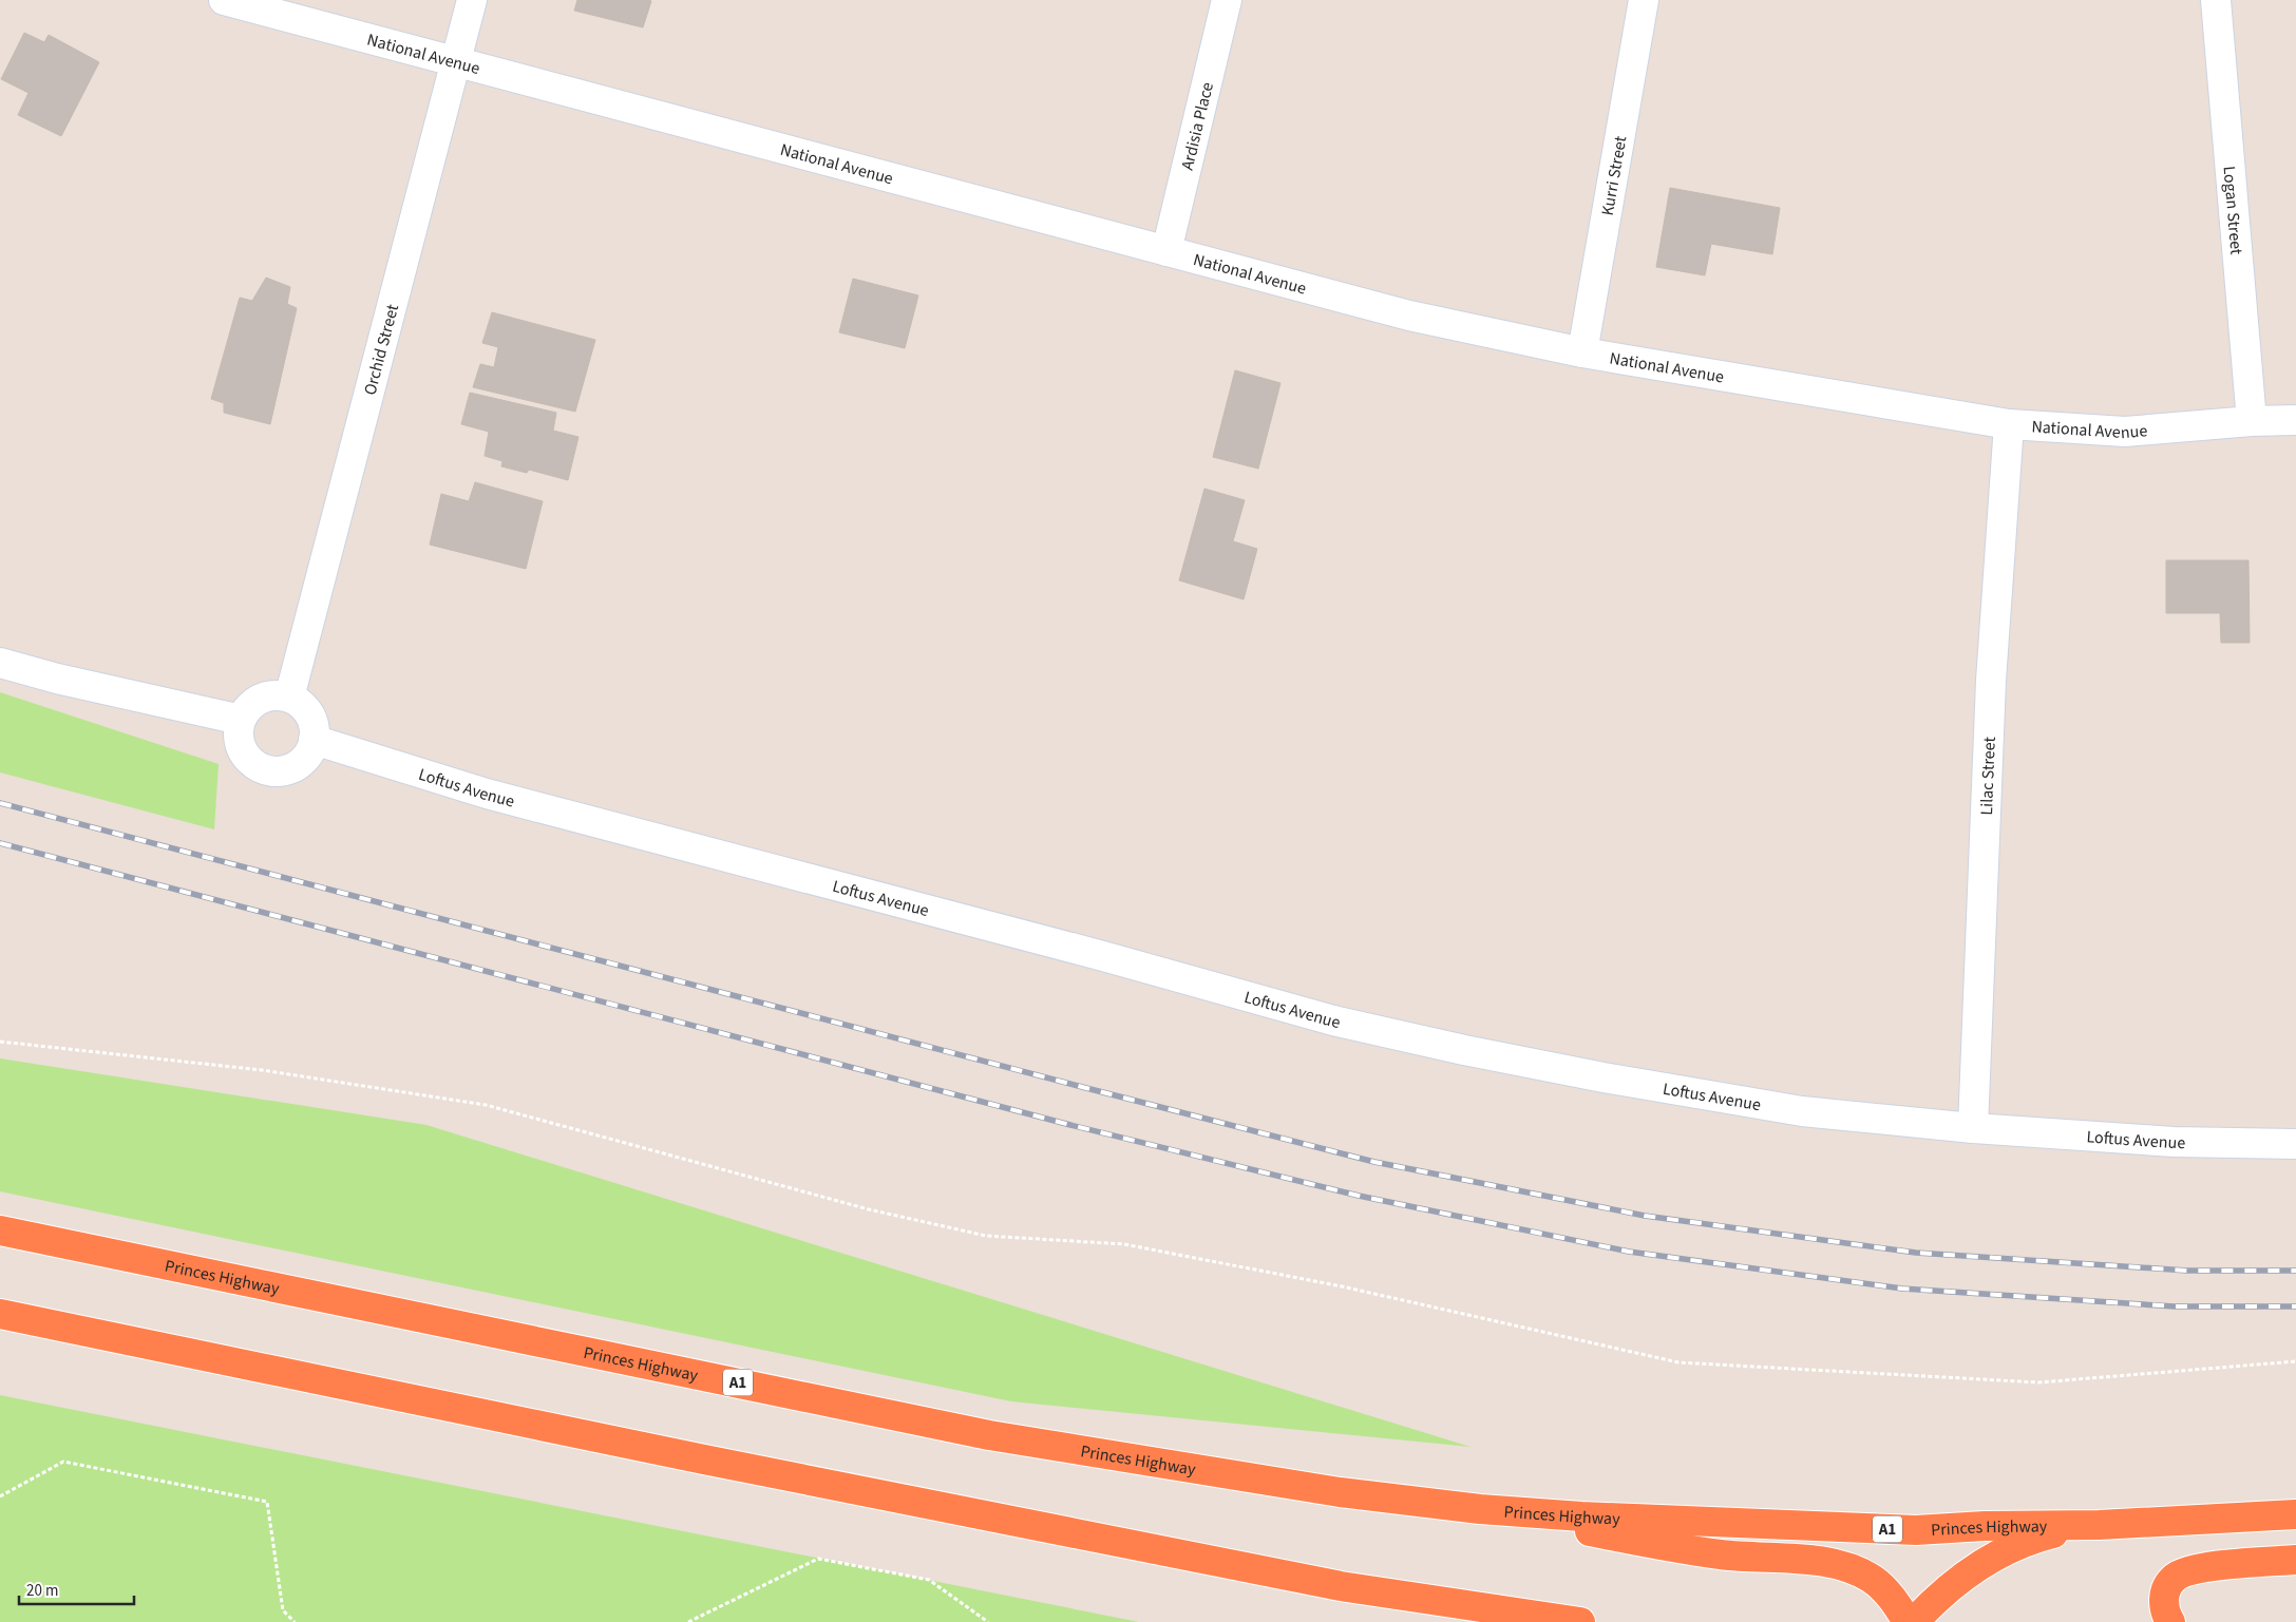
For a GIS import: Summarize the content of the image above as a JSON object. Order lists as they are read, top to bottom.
{
  "streets": {
    "highway": ["Princes Highway", "A1"],
    "street": [
      "National Avenue",
      "Ardisia Place",
      "Kurri Street",
      "Logan Street",
      "Orchid Street",
      "Lilac Street",
      "Loftus Avenue"
    ]
  },
  "crossings": [
    ["National Avenue", "Ardisia Place"],
    ["National Avenue", "Kurri Street"],
    ["National Avenue", "Logan Street"],
    ["National Avenue", "Orchid Street"],
    ["National Avenue", "Lilac Street"],
    ["Orchid Street", "Loftus Avenue"],
    ["Lilac Street", "Loftus Avenue"]
  ],
  "scale_bar": "20 m"
}
